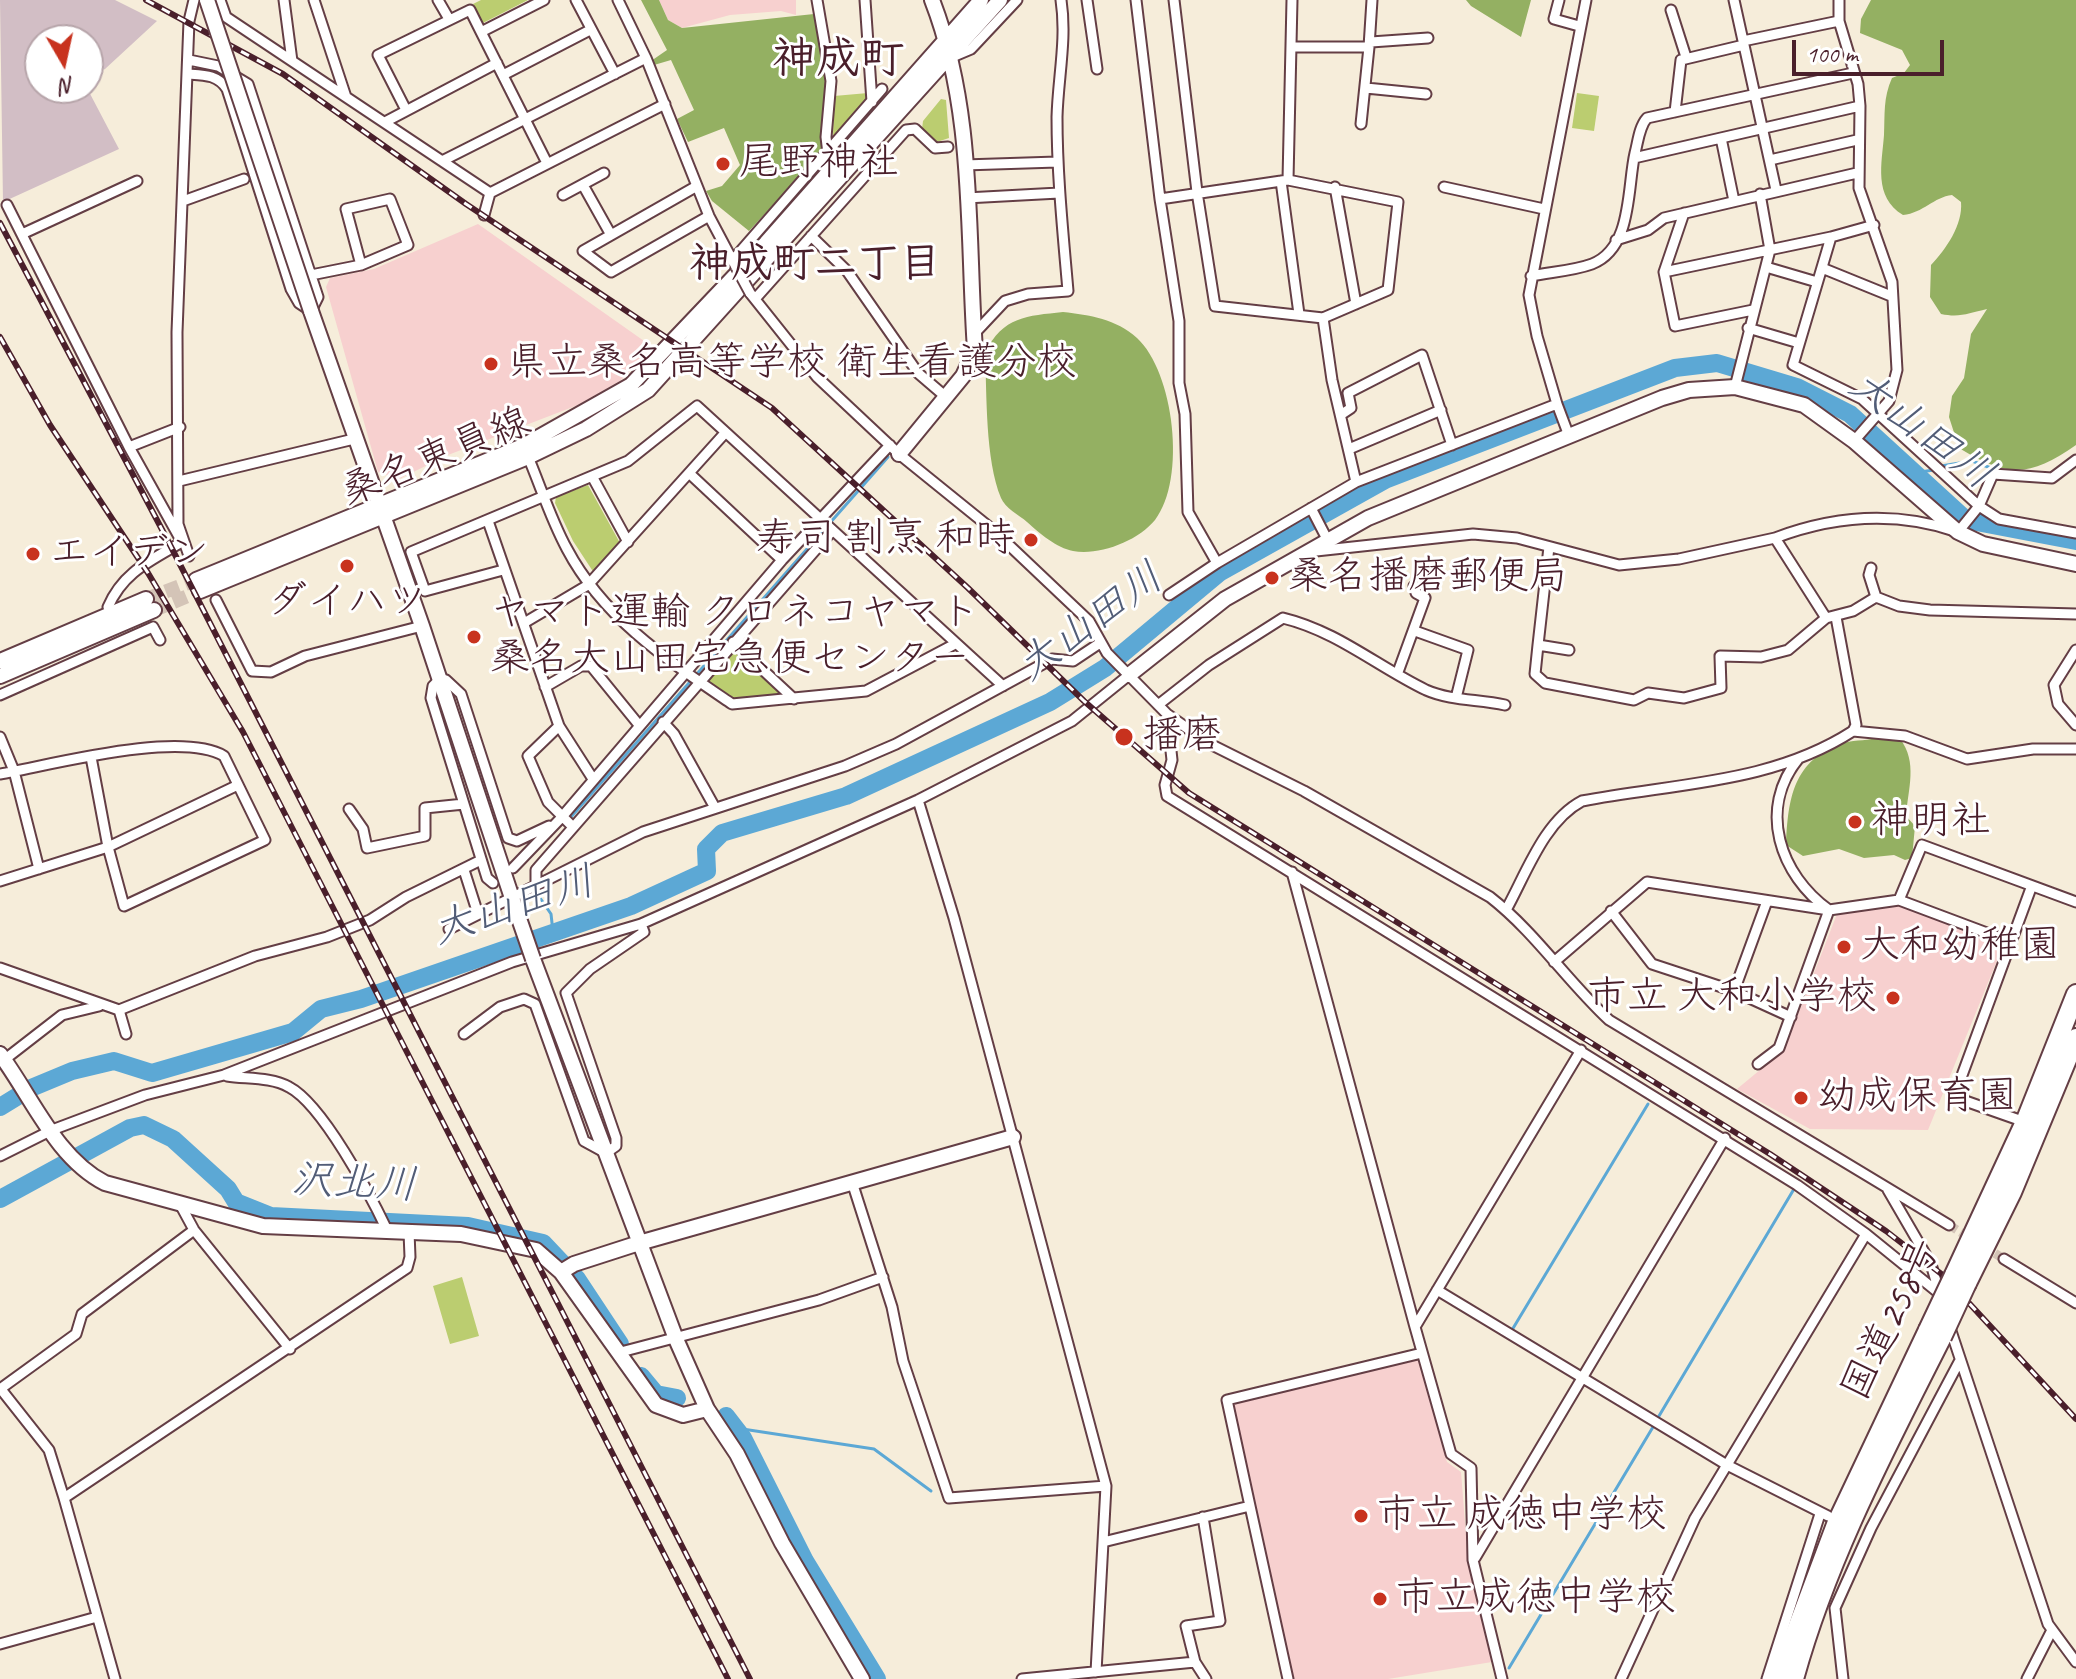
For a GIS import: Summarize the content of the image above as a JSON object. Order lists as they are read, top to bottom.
{
  "streets": {
    "highway": ["国道258号"],
    "street": ["桑名東員線"]
  },
  "districts": ["神成町", "神成町二丁目"],
  "water": ["大山田川", "沢北川"],
  "places": [
    "尾野神社",
    "県立桑名高等学校 衛生看護分校",
    "寿司 割烹 和時",
    "エイデン",
    "ダイハツ",
    "桑名播磨郵便局",
    "ヤマト運輸 クロネコヤマト 桑名大山田宅急便センター",
    "播磨",
    "神明社",
    "大和幼稚園",
    "市立 大和小学校",
    "幼成保育園",
    "市立 成徳中学校",
    "市立成徳中学校"
  ],
  "scale_bar": "100 m",
  "north": "bottom"
}
